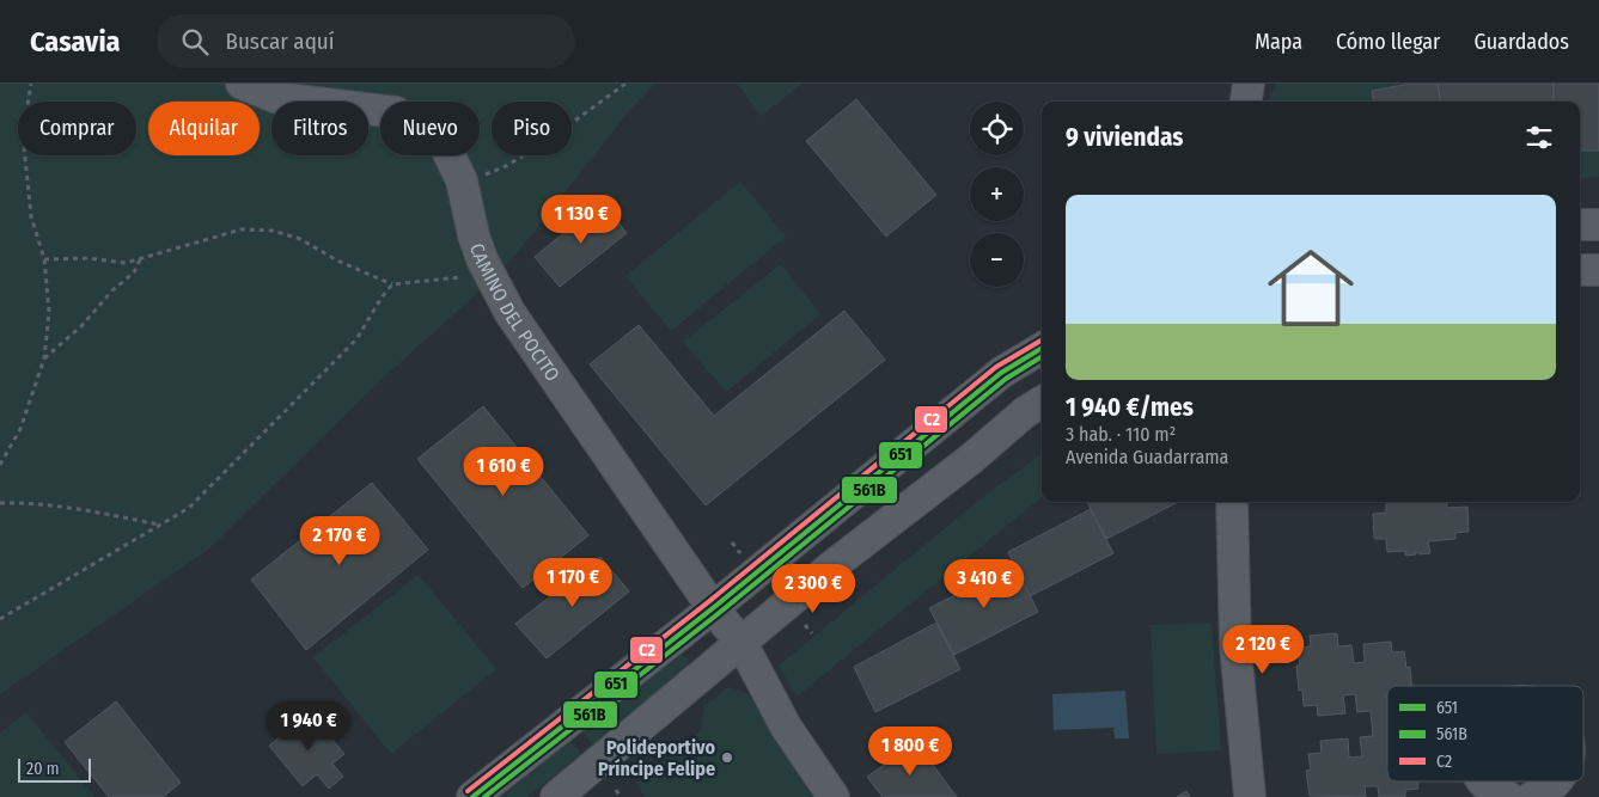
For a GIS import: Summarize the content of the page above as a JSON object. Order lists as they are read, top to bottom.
{
  "streets": {
    "street": ["CAMINO DEL POCITO"]
  },
  "places": ["Polideportivo Príncipe Felipe"],
  "lines": ["transit line C2", "transit line 651", "transit line 561B"],
  "legend": ["651", "561B", "C2"],
  "scale_bar": "20 m",
  "page": {
    "header": "Casavia",
    "search": "Buscar aquí",
    "nav": ["Mapa", "Cómo llegar", "Guardados"],
    "map_buttons": ["+", "−"],
    "chip": [
      "Comprar",
      "Alquilar",
      "Filtros",
      "Nuevo",
      "Piso"
    ],
    "heading": "9 viviendas",
    "list": [
      {
        "name": "1 940 €/mes",
        "note": "3 hab. · 110 m² · Avenida Guadarrama"
      }
    ],
    "price": [
      "1 130 €",
      "1 610 €",
      "2 170 €",
      "1 170 €",
      "3 410 €",
      "2 300 €",
      "2 120 €",
      "1 940 €",
      "1 800 €"
    ],
    "scale": "20 m"
  }
}
